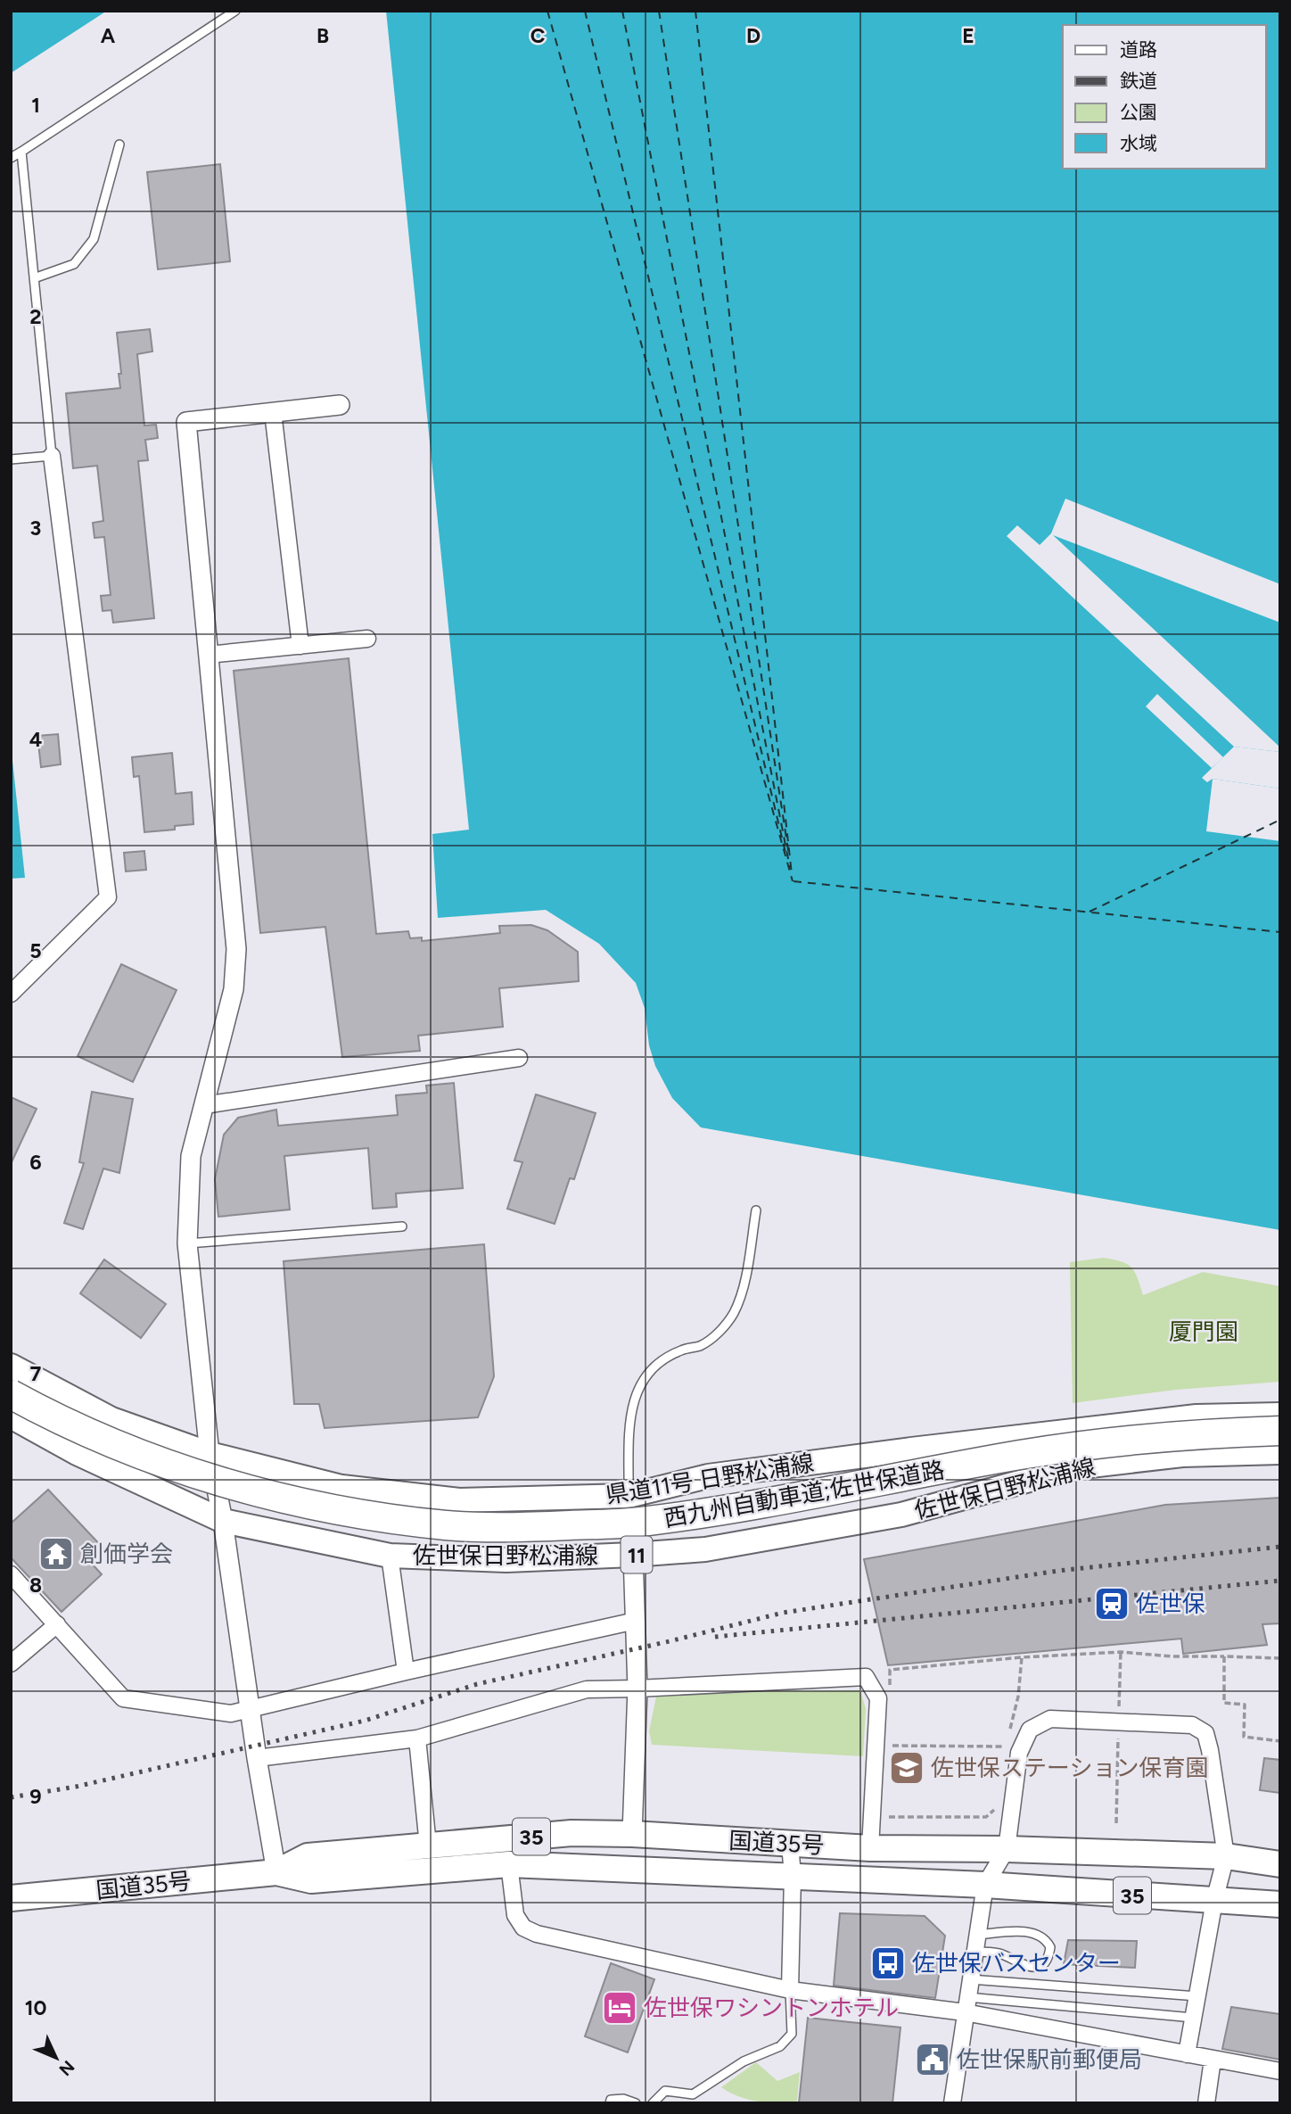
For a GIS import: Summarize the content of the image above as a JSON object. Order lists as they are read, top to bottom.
{
  "streets": {
    "highway": ["西九州自動車道;佐世保道路", "35", "国道35号"],
    "main road": ["県道11号 日野松浦線", "佐世保日野松浦線", "11"]
  },
  "parks": ["厦門園"],
  "places": {
    "temple": ["創価学会"],
    "station": ["佐世保"],
    "school or university": ["佐世保ステーション保育園"],
    "bus stop": ["佐世保バスセンター"],
    "hotel": ["佐世保ワシントンホテル"],
    "public building": ["佐世保駅前郵便局"]
  },
  "legend": [
    "道路",
    "鉄道",
    "公園",
    "水域"
  ],
  "north": "bottom right",
  "grid": {
    "columns": [
      "A",
      "B",
      "C",
      "D",
      "E"
    ],
    "rows": [
      "1",
      "2",
      "3",
      "4",
      "5",
      "6",
      "7",
      "8",
      "9",
      "10"
    ]
  }
}
